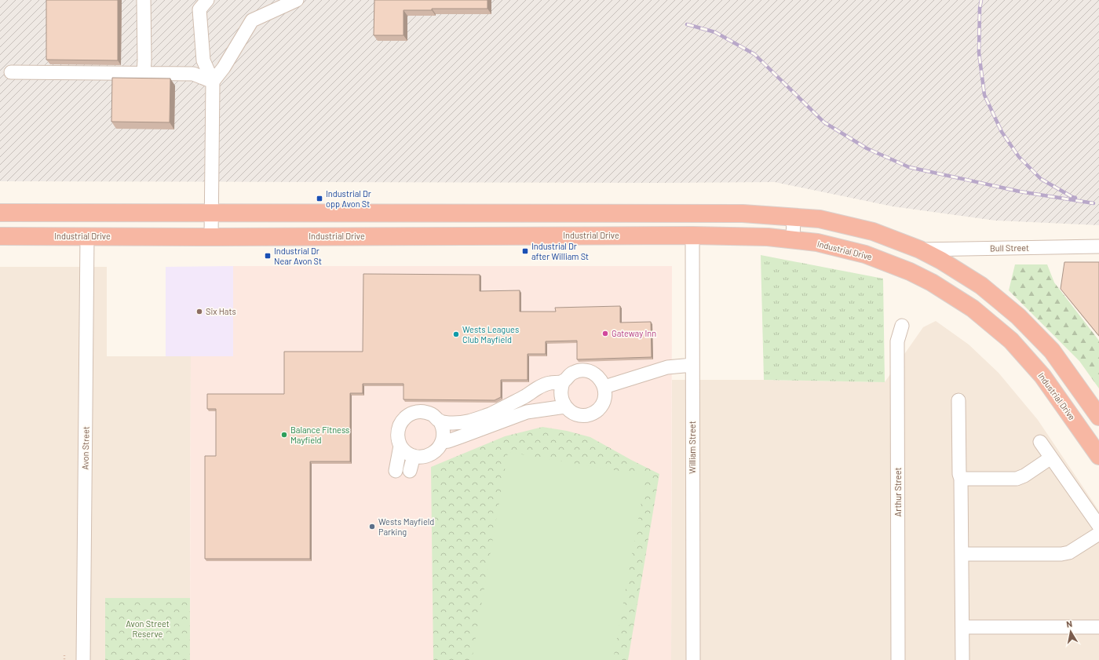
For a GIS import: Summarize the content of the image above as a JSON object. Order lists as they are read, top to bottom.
{
  "streets": {
    "highway": ["Industrial Drive"],
    "street": [
      "Bull Street",
      "William Street",
      "Avon Street",
      "Arthur Street"
    ]
  },
  "crossings": [
    ["Industrial Drive", "William Street"],
    ["Industrial Drive", "Avon Street"]
  ],
  "parks": ["Avon Street Reserve"],
  "places": {
    "transit": ["Industrial Dr opp Avon St", "Industrial Dr after William St", "Industrial Dr Near Avon St"],
    "other": [
      "Six Hats",
      "Gateway Inn",
      "Wests Leagues Club Mayfield",
      "Balance Fitness Mayfield",
      "Wests Mayfield Parking"
    ]
  },
  "north": "top"
}
